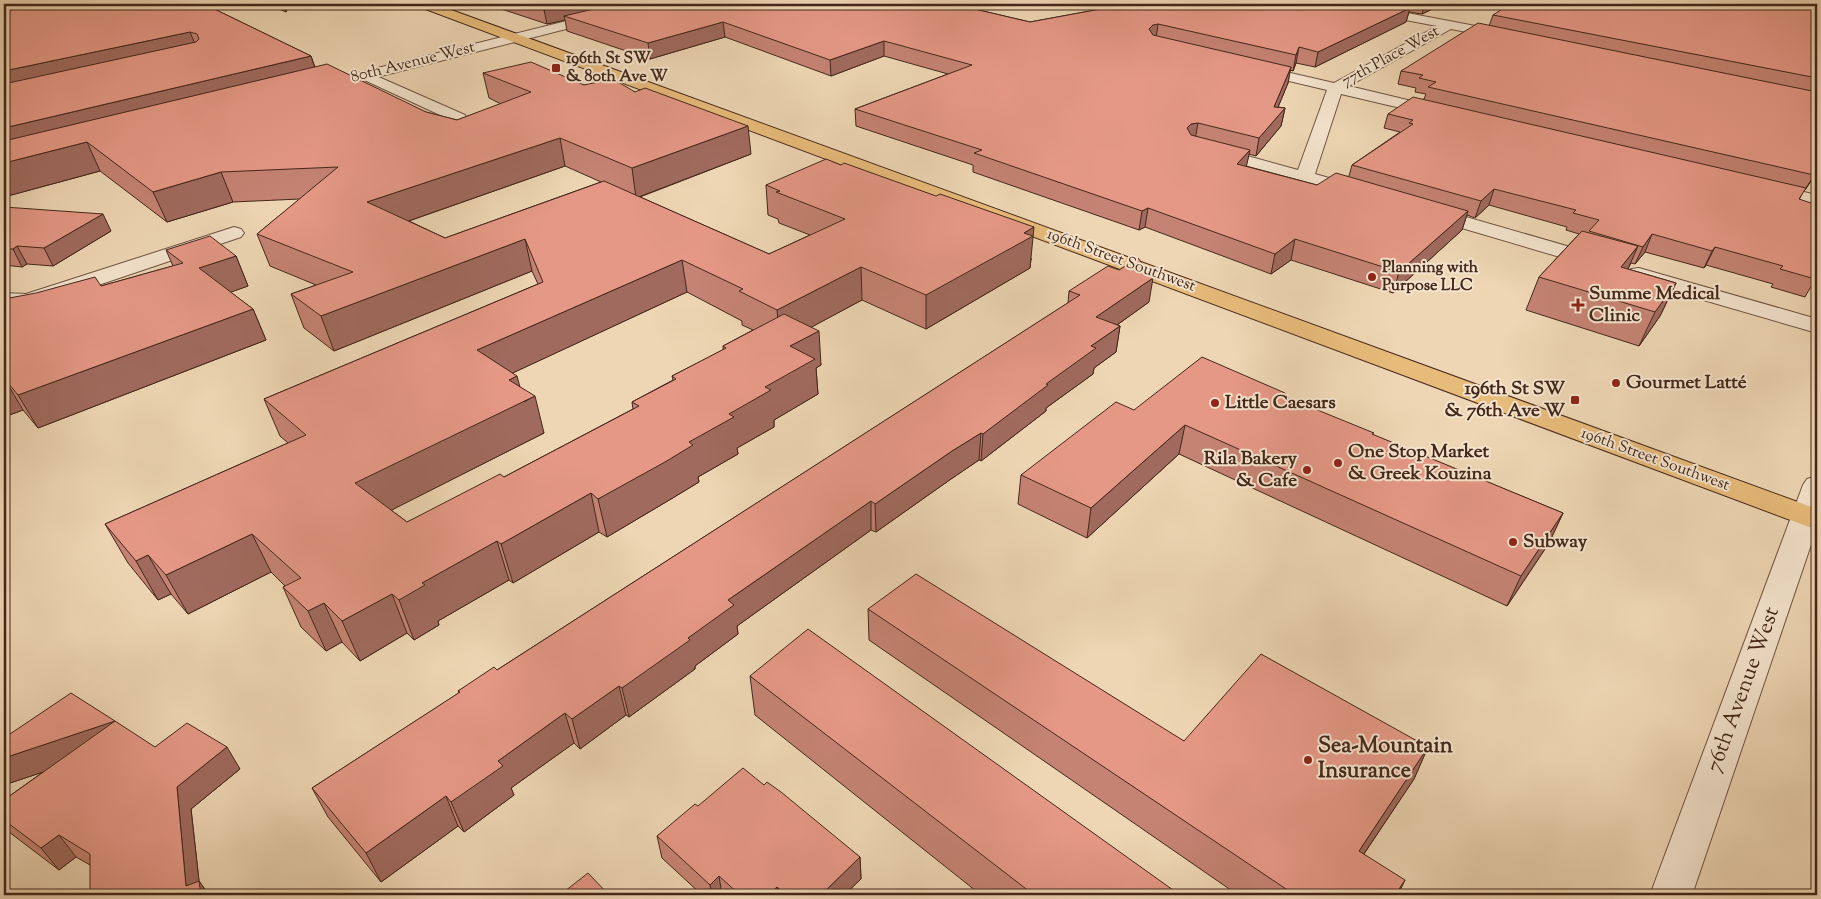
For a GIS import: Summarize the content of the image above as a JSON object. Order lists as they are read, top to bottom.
{
  "streets": {
    "main road": ["196th Street Southwest"],
    "street": ["77th Place West", "80th Avenue West", "76th Avenue West"]
  },
  "crossings": [
    ["80th Avenue West", "196th Street Southwest"],
    ["196th Street Southwest", "76th Avenue West"]
  ],
  "places": {
    "transit": ["196th St SW & 80th Ave W", "196th St SW & 76th Ave W"],
    "other": [
      "Planning with Purpose LLC",
      "Gourmet Latté",
      "Little Caesars",
      "One Stop Market & Greek Kouzina",
      "Rila Bakery & Cafe",
      "Subway",
      "Sea-Mountain Insurance"
    ],
    "health": ["Summe Medical Clinic"]
  }
}
